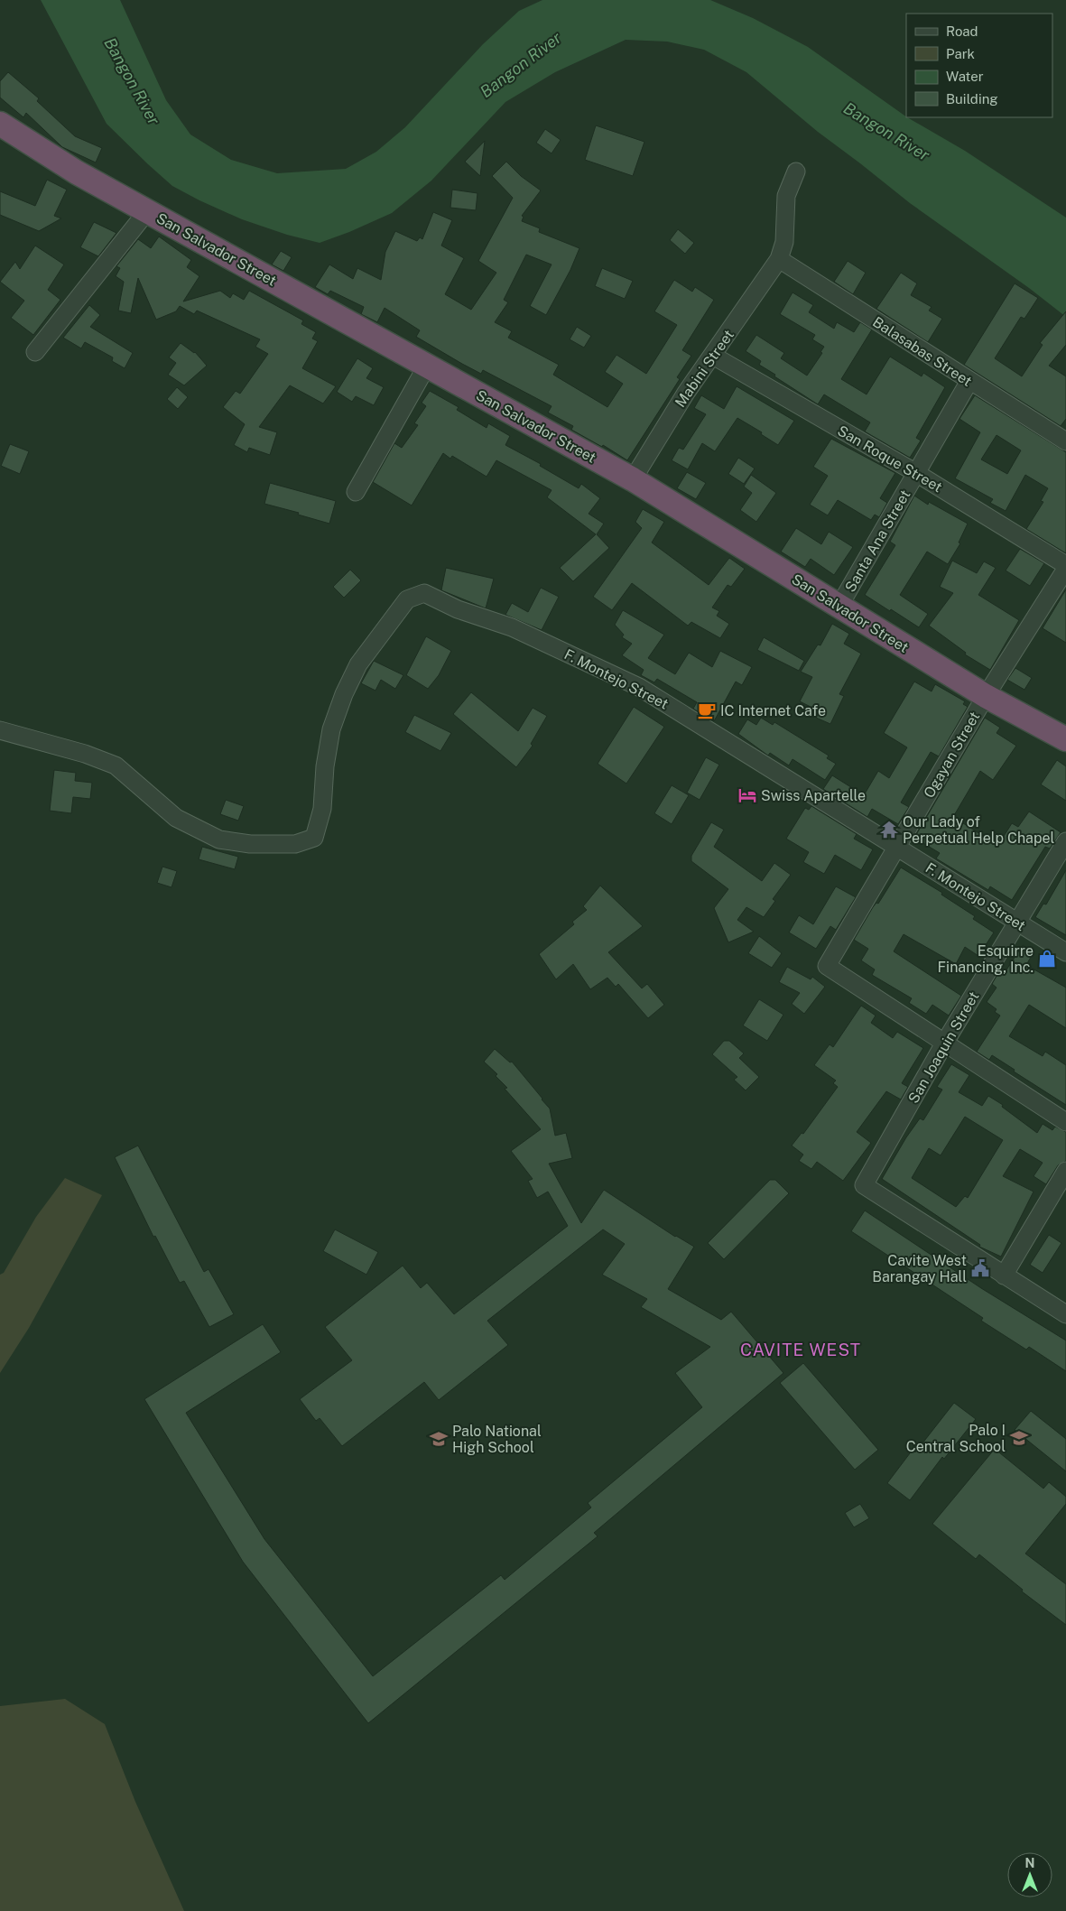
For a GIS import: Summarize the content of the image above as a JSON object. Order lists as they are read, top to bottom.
{
  "streets": {
    "highway": ["San Salvador Street"],
    "street": [
      "Balasabas Street",
      "Mabini Street",
      "San Roque Street",
      "Santa Ana Street",
      "F. Montejo Street",
      "Ogayan Street",
      "San Joaquin Street"
    ]
  },
  "crossings": [
    ["San Salvador Street", "Mabini Street"],
    ["San Salvador Street", "Santa Ana Street"],
    ["San Salvador Street", "Ogayan Street"],
    ["Balasabas Street", "Mabini Street"],
    ["Balasabas Street", "Santa Ana Street"],
    ["Mabini Street", "San Roque Street"],
    ["San Roque Street", "Santa Ana Street"],
    ["F. Montejo Street", "Ogayan Street"],
    ["F. Montejo Street", "San Joaquin Street"],
    ["Ogayan Street", "San Joaquin Street"]
  ],
  "districts": ["CAVITE WEST"],
  "water": ["Bangon River"],
  "places": {
    "cafe": ["IC Internet Cafe"],
    "hotel": ["Swiss Apartelle"],
    "temple": ["Our Lady of Perpetual Help Chapel"],
    "shop": ["Esquirre Financing, Inc."],
    "public building": ["Cavite West Barangay Hall"],
    "school or university": ["Palo I Central School", "Palo National High School"]
  },
  "legend": [
    "Road",
    "Park",
    "Water",
    "Building"
  ],
  "north": "top"
}
